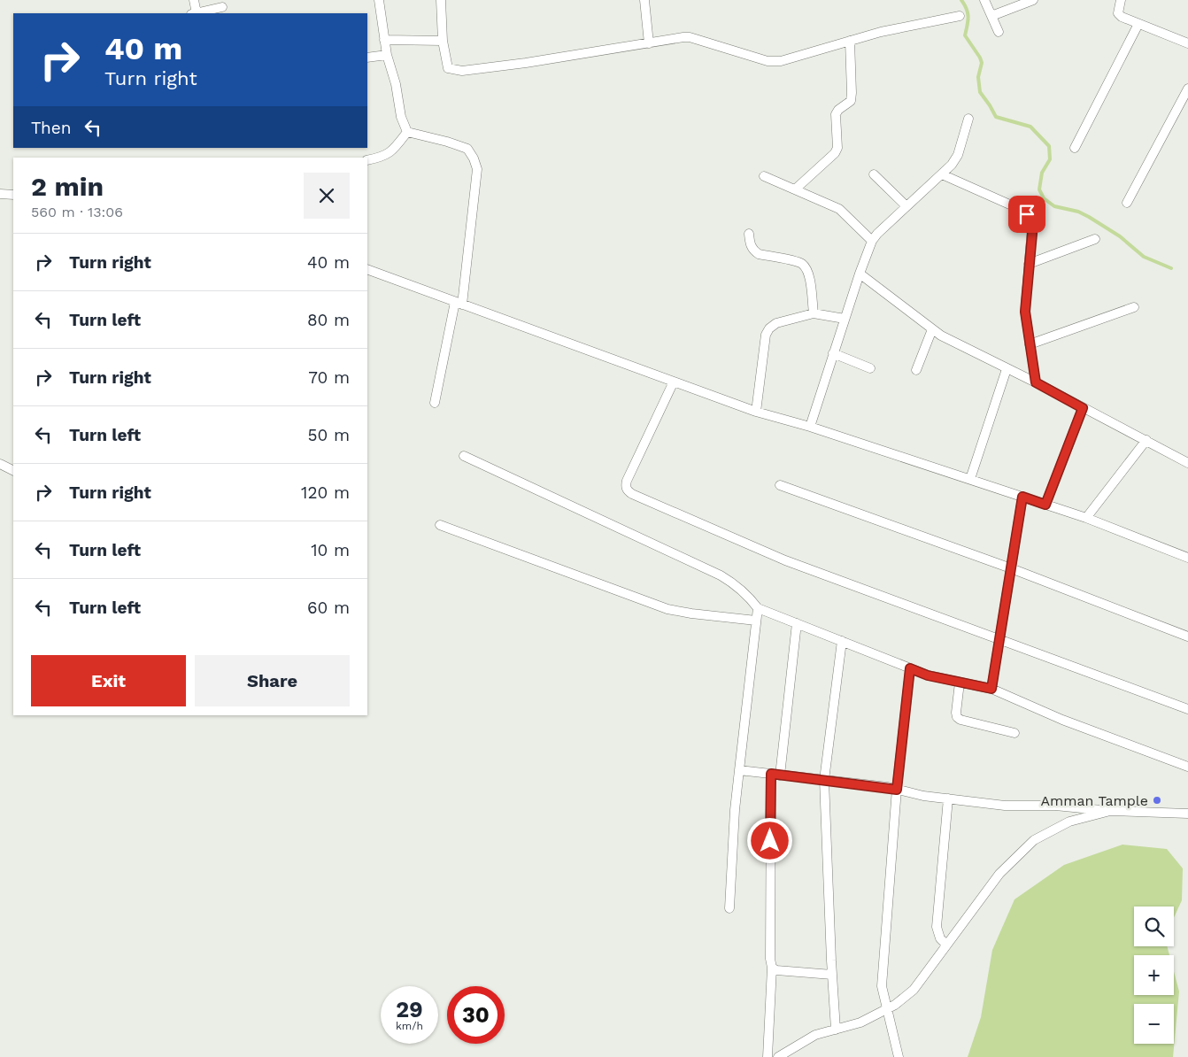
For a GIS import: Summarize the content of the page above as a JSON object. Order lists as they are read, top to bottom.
{
  "places": ["Amman Tample"],
  "page": {
    "turn": ["40 m", "Turn right"],
    "then": "Then",
    "heading": ["2 min", "560 m · 13:06"],
    "list": [
      {
        "name": "Turn right",
        "value": "40 m"
      },
      {
        "name": "Turn left",
        "value": "80 m"
      },
      {
        "name": "Turn right",
        "value": "70 m"
      },
      {
        "name": "Turn left",
        "value": "50 m"
      },
      {
        "name": "Turn right",
        "value": "120 m"
      },
      {
        "name": "Turn left",
        "value": "10 m"
      },
      {
        "name": "Turn left",
        "value": "60 m"
      }
    ],
    "buttons": ["Exit", "Share"],
    "map_buttons": ["+", "−"],
    "speed": "29 km/h",
    "limit": "30"
  }
}
